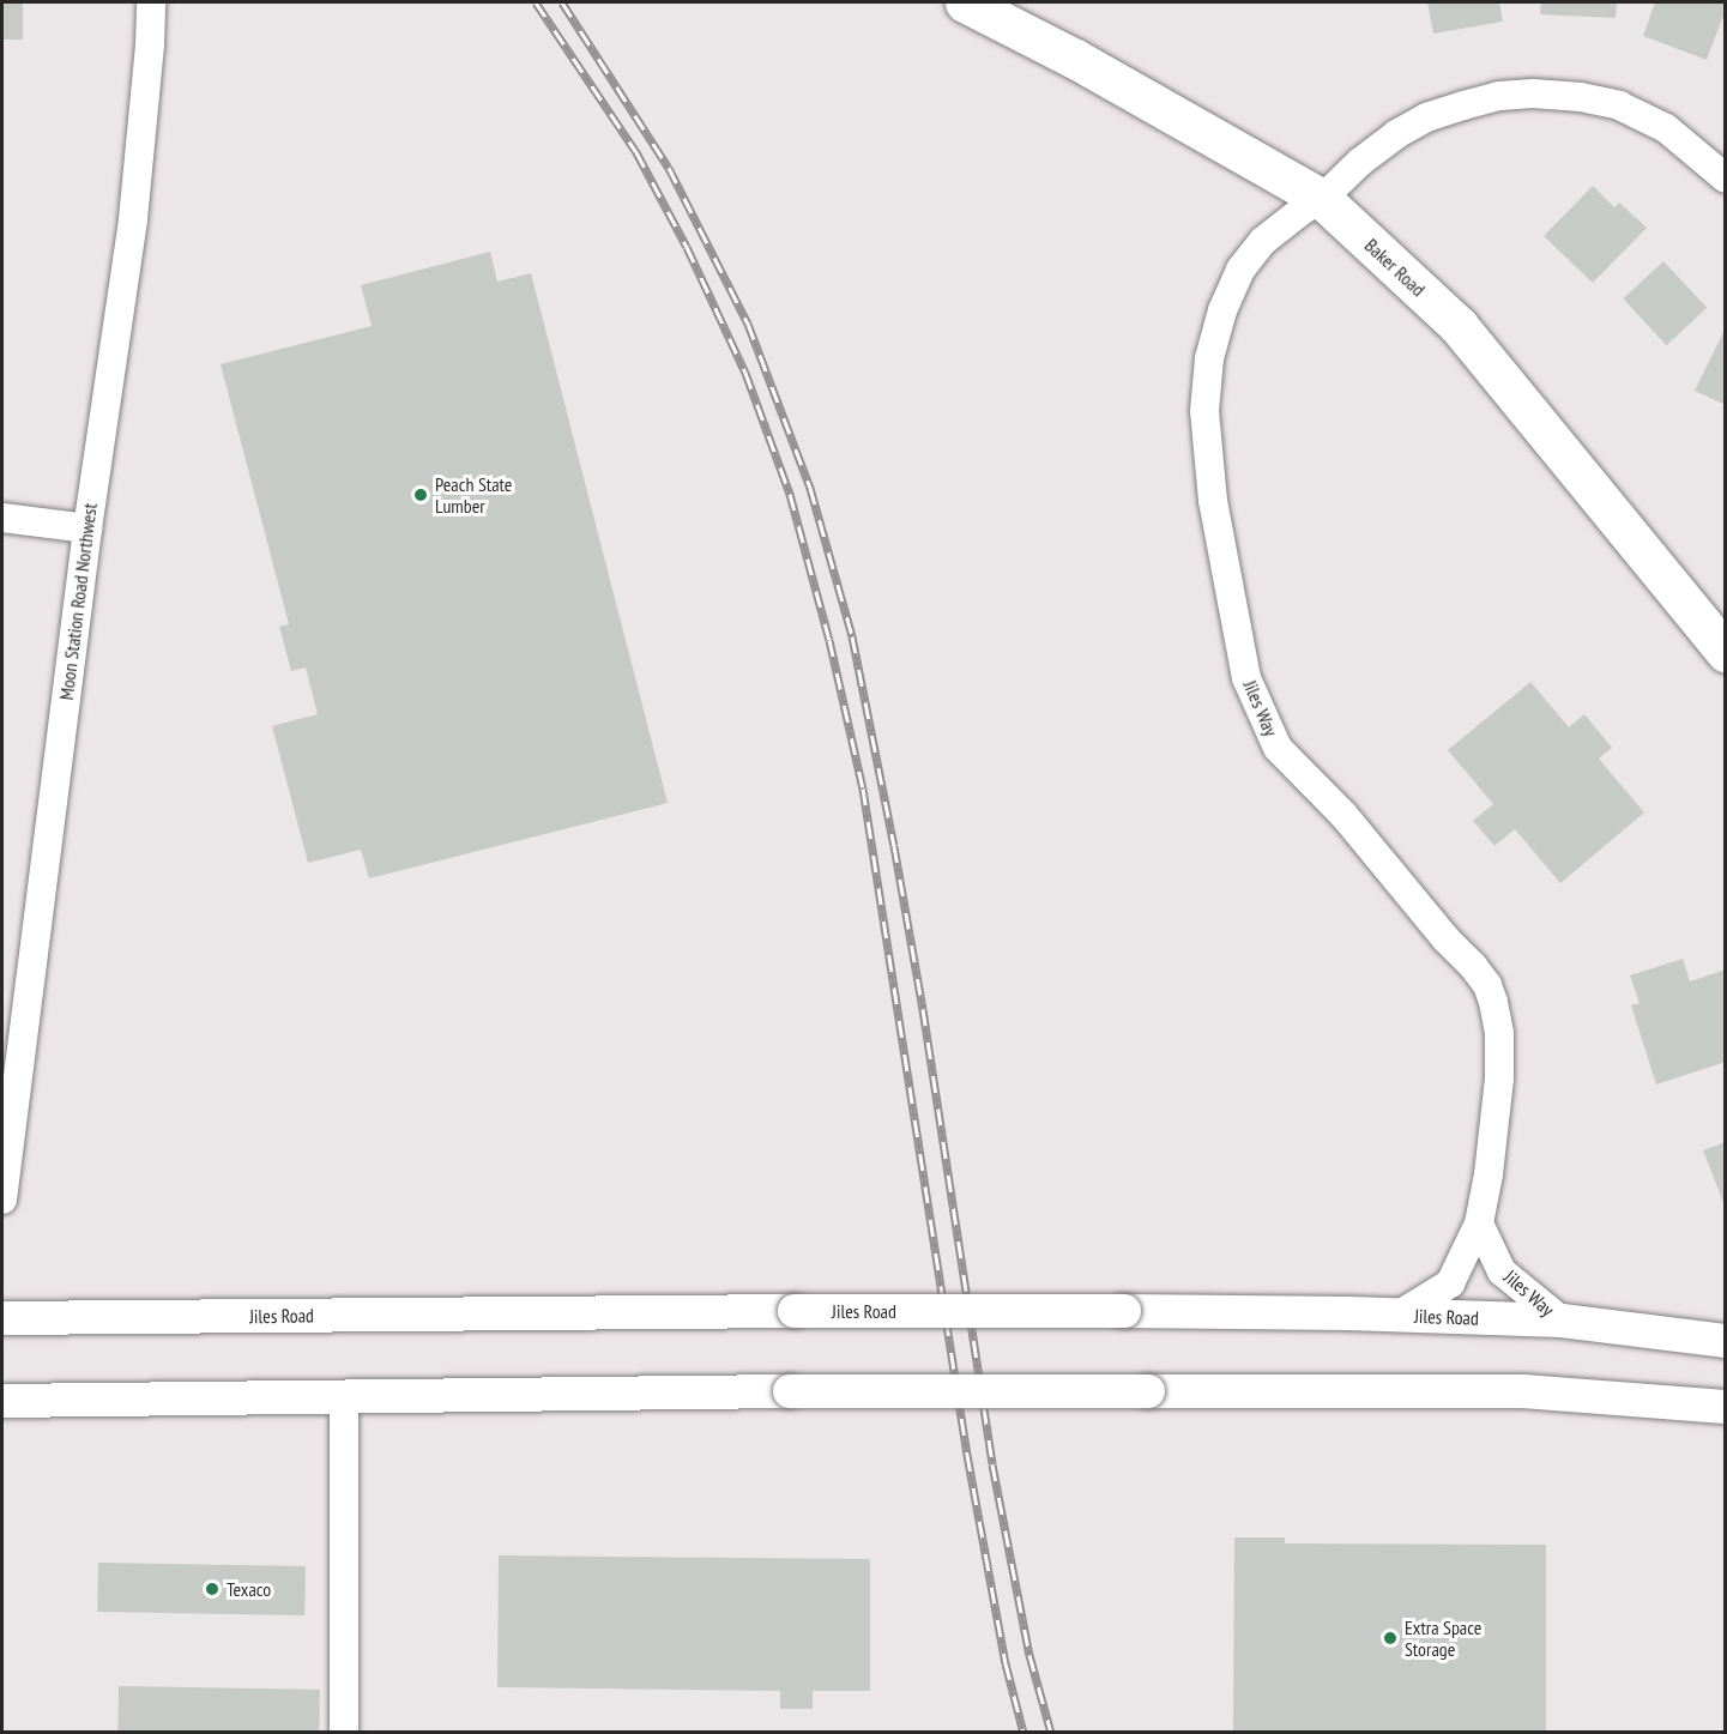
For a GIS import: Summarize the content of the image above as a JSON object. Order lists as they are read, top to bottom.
{
  "streets": {
    "main road": ["Baker Road"],
    "street": ["Moon Station Road Northwest", "Jiles Way", "Jiles Road"]
  },
  "crossings": [
    ["Baker Road", "Jiles Way"],
    ["Jiles Way", "Jiles Road"]
  ],
  "places": ["Peach State Lumber", "Texaco", "Extra Space Storage"]
}
